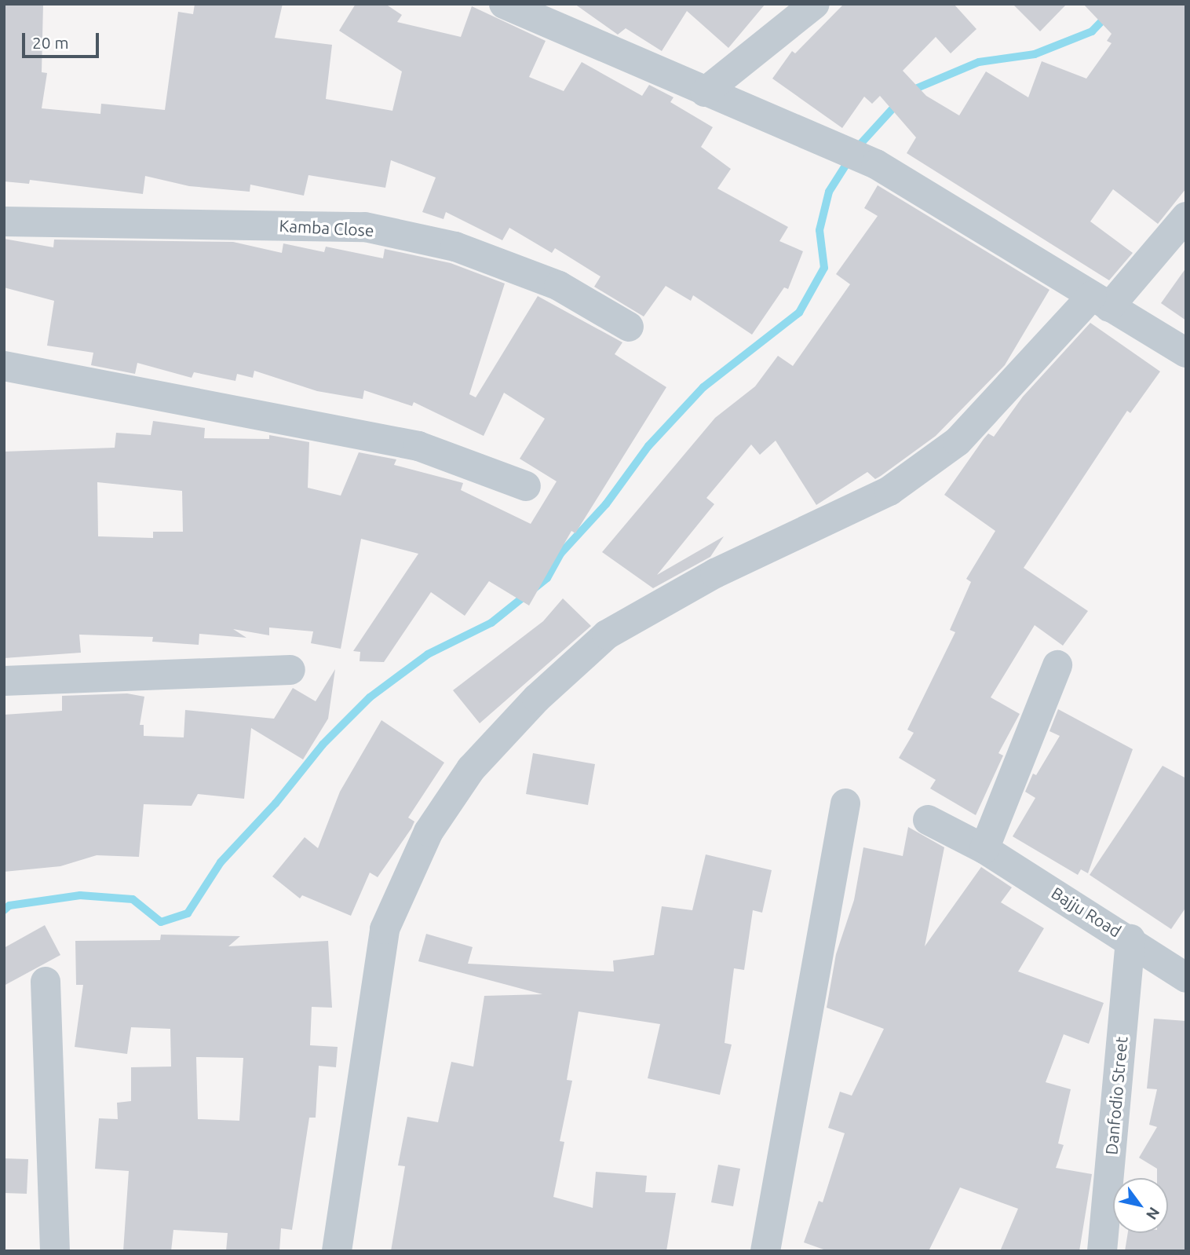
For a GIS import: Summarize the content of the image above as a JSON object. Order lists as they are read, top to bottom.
{
  "streets": {
    "street": ["Kamba Close", "Bajju Road", "Danfodio Street"]
  },
  "crossings": [
    ["Bajju Road", "Danfodio Street"]
  ],
  "scale_bar": "20 m",
  "north": "bottom right"
}
